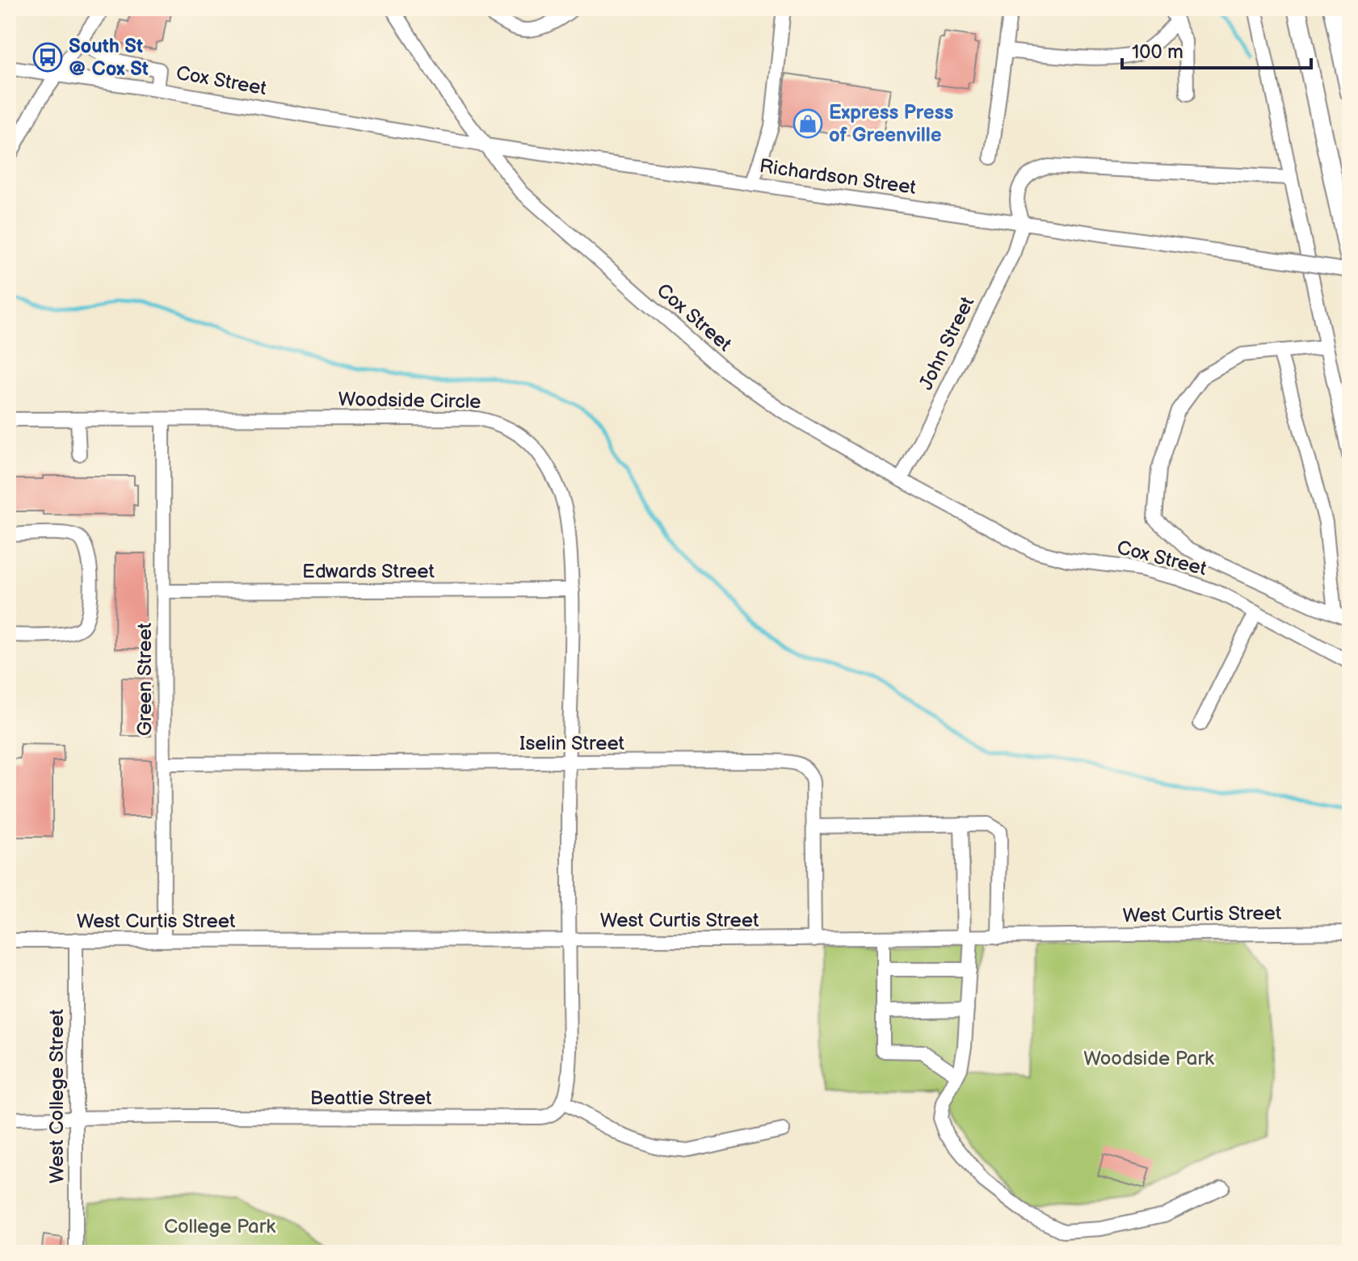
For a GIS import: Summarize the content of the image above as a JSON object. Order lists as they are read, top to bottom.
{
  "streets": {
    "street": [
      "Cox Street",
      "Richardson Street",
      "John Street",
      "Woodside Circle",
      "Edwards Street",
      "Green Street",
      "Iselin Street",
      "West Curtis Street",
      "West College Street",
      "Beattie Street"
    ]
  },
  "crossings": [
    ["Cox Street", "Richardson Street"],
    ["Cox Street", "John Street"],
    ["Richardson Street", "John Street"],
    ["Woodside Circle", "Edwards Street"],
    ["Woodside Circle", "Green Street"],
    ["Woodside Circle", "Iselin Street"],
    ["Woodside Circle", "West Curtis Street"],
    ["Edwards Street", "Green Street"],
    ["Green Street", "Iselin Street"],
    ["Green Street", "West Curtis Street"],
    ["Iselin Street", "West Curtis Street"],
    ["West Curtis Street", "West College Street"],
    ["West College Street", "Beattie Street"]
  ],
  "parks": ["Woodside Park", "College Park"],
  "places": {
    "bus stop": ["South St @ Cox St"],
    "shop": ["Express Press of Greenville"]
  },
  "scale_bar": "100 m"
}
